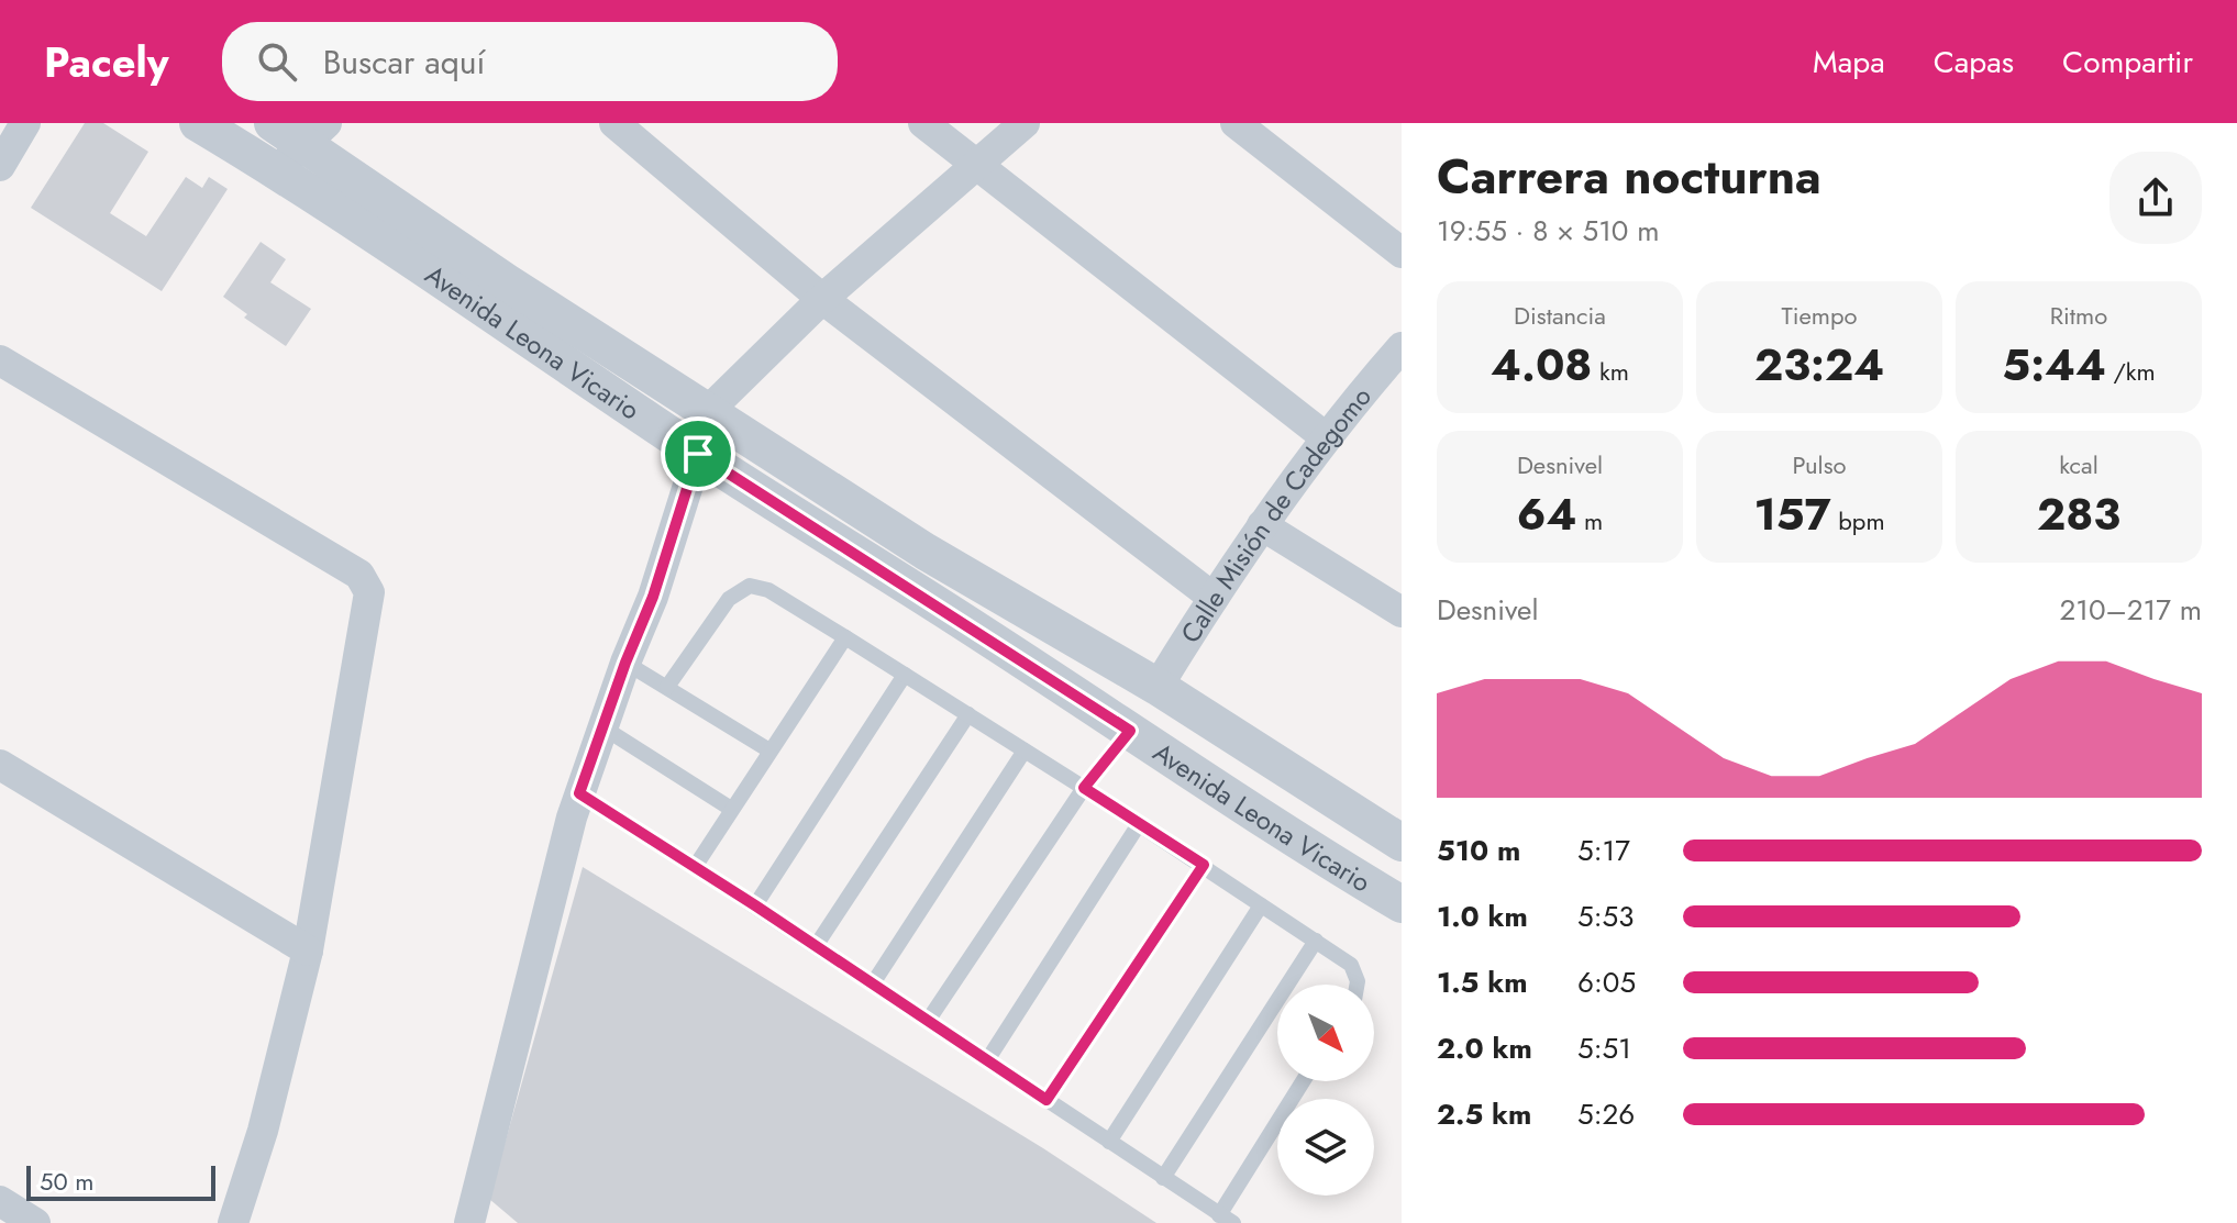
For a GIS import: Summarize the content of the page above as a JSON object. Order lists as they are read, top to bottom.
{
  "streets": {
    "street": ["Avenida Leona Vicario", "Calle Misión de Cadegomo"]
  },
  "crossings": [
    ["Avenida Leona Vicario", "Calle Misión de Cadegomo"]
  ],
  "scale_bar": "50 m",
  "north": "bottom right",
  "page": {
    "header": "Pacely",
    "search": "Buscar aquí",
    "nav": ["Mapa", "Capas", "Compartir"],
    "heading": ["Carrera nocturna", "19:55 · 8 × 510 m"],
    "stats": [
      ["Distancia", "4.08 km"],
      ["Tiempo", "23:24"],
      ["Ritmo", "5:44 /km"],
      ["Desnivel", "64 m"],
      ["Pulso", "157 bpm"],
      ["kcal", "283"]
    ],
    "chart": ["Desnivel", "210–217 m"],
    "list": [
      {
        "name": "510 m",
        "note": "5:17"
      },
      {
        "name": "1.0 km",
        "note": "5:53"
      },
      {
        "name": "1.5 km",
        "note": "6:05"
      },
      {
        "name": "2.0 km",
        "note": "5:51"
      },
      {
        "name": "2.5 km",
        "note": "5:26"
      }
    ],
    "scale": "50 m"
  }
}
